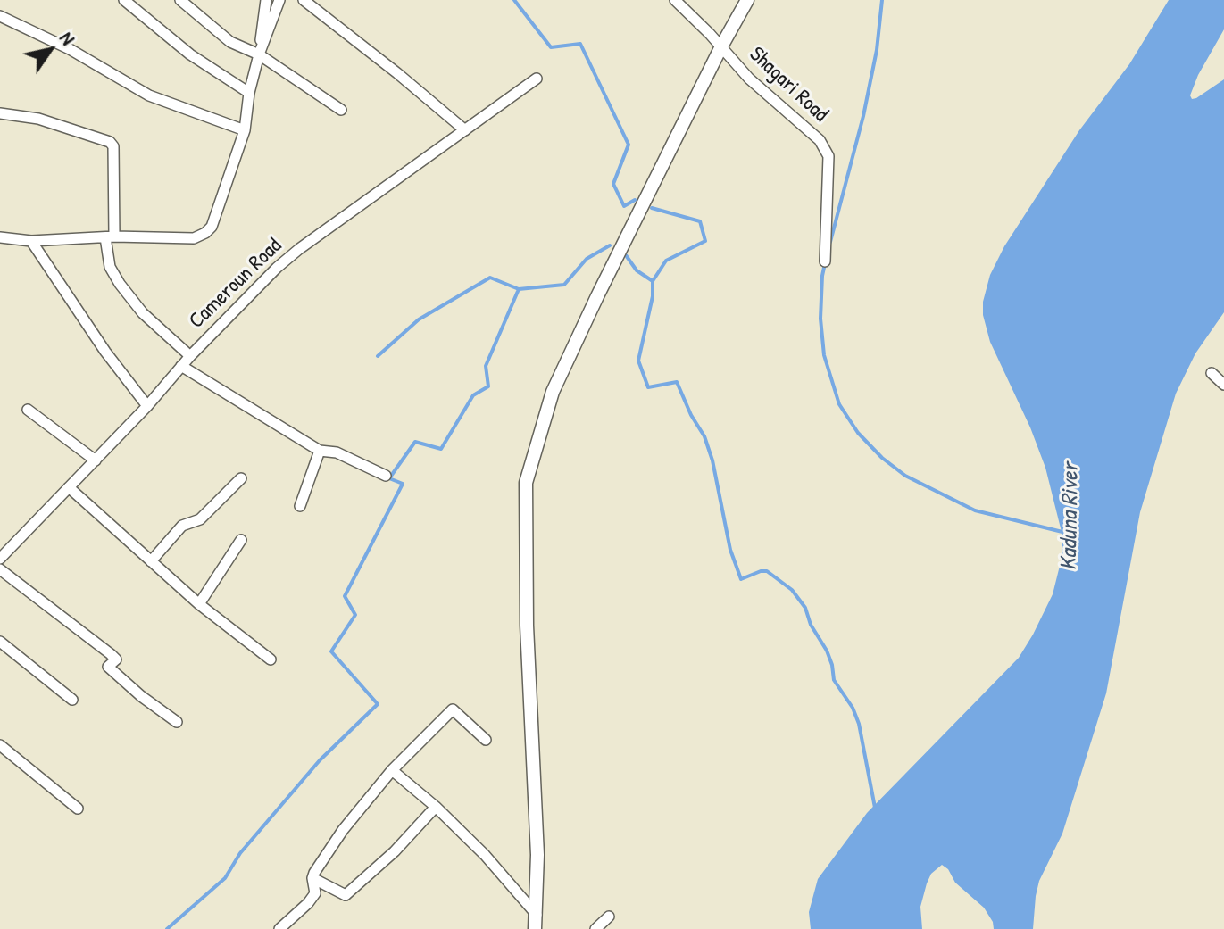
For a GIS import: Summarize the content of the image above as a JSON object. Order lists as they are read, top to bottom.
{
  "streets": {
    "street": ["Shagari Road", "Cameroun Road"]
  },
  "water": ["Kaduna River"],
  "north": "top right"
}
